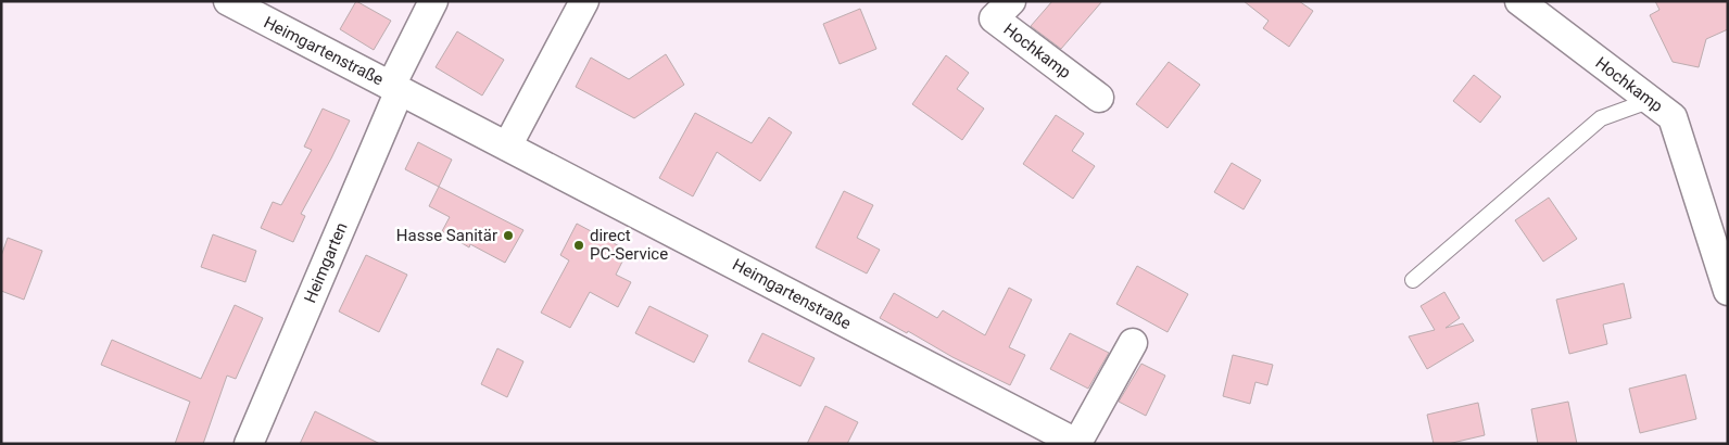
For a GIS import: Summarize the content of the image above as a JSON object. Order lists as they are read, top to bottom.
{
  "streets": {
    "street": ["Heimgartenstraße", "Hochkamp", "Heimgarten"]
  },
  "crossings": [
    ["Heimgartenstraße", "Heimgarten"]
  ],
  "places": ["Hasse Sanitär", "direct PC-Service"]
}
